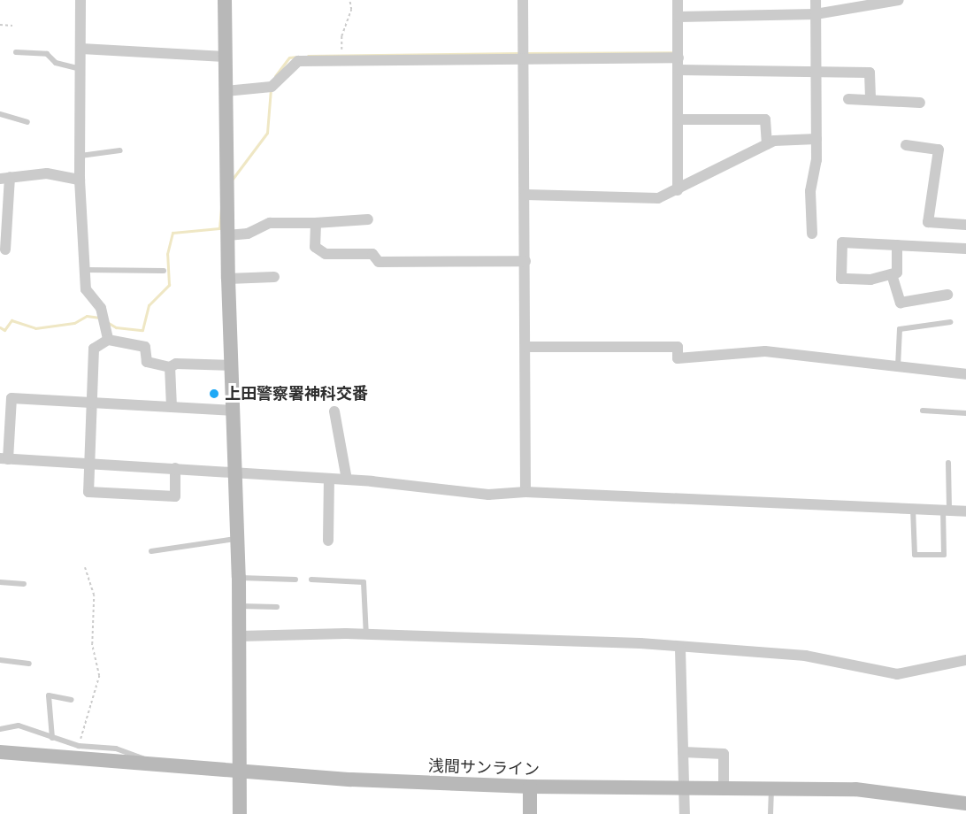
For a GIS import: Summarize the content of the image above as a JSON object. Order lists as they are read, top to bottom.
{
  "streets": {
    "street": ["浅間サンライン"]
  },
  "places": ["上田警察署神科交番"]
}
